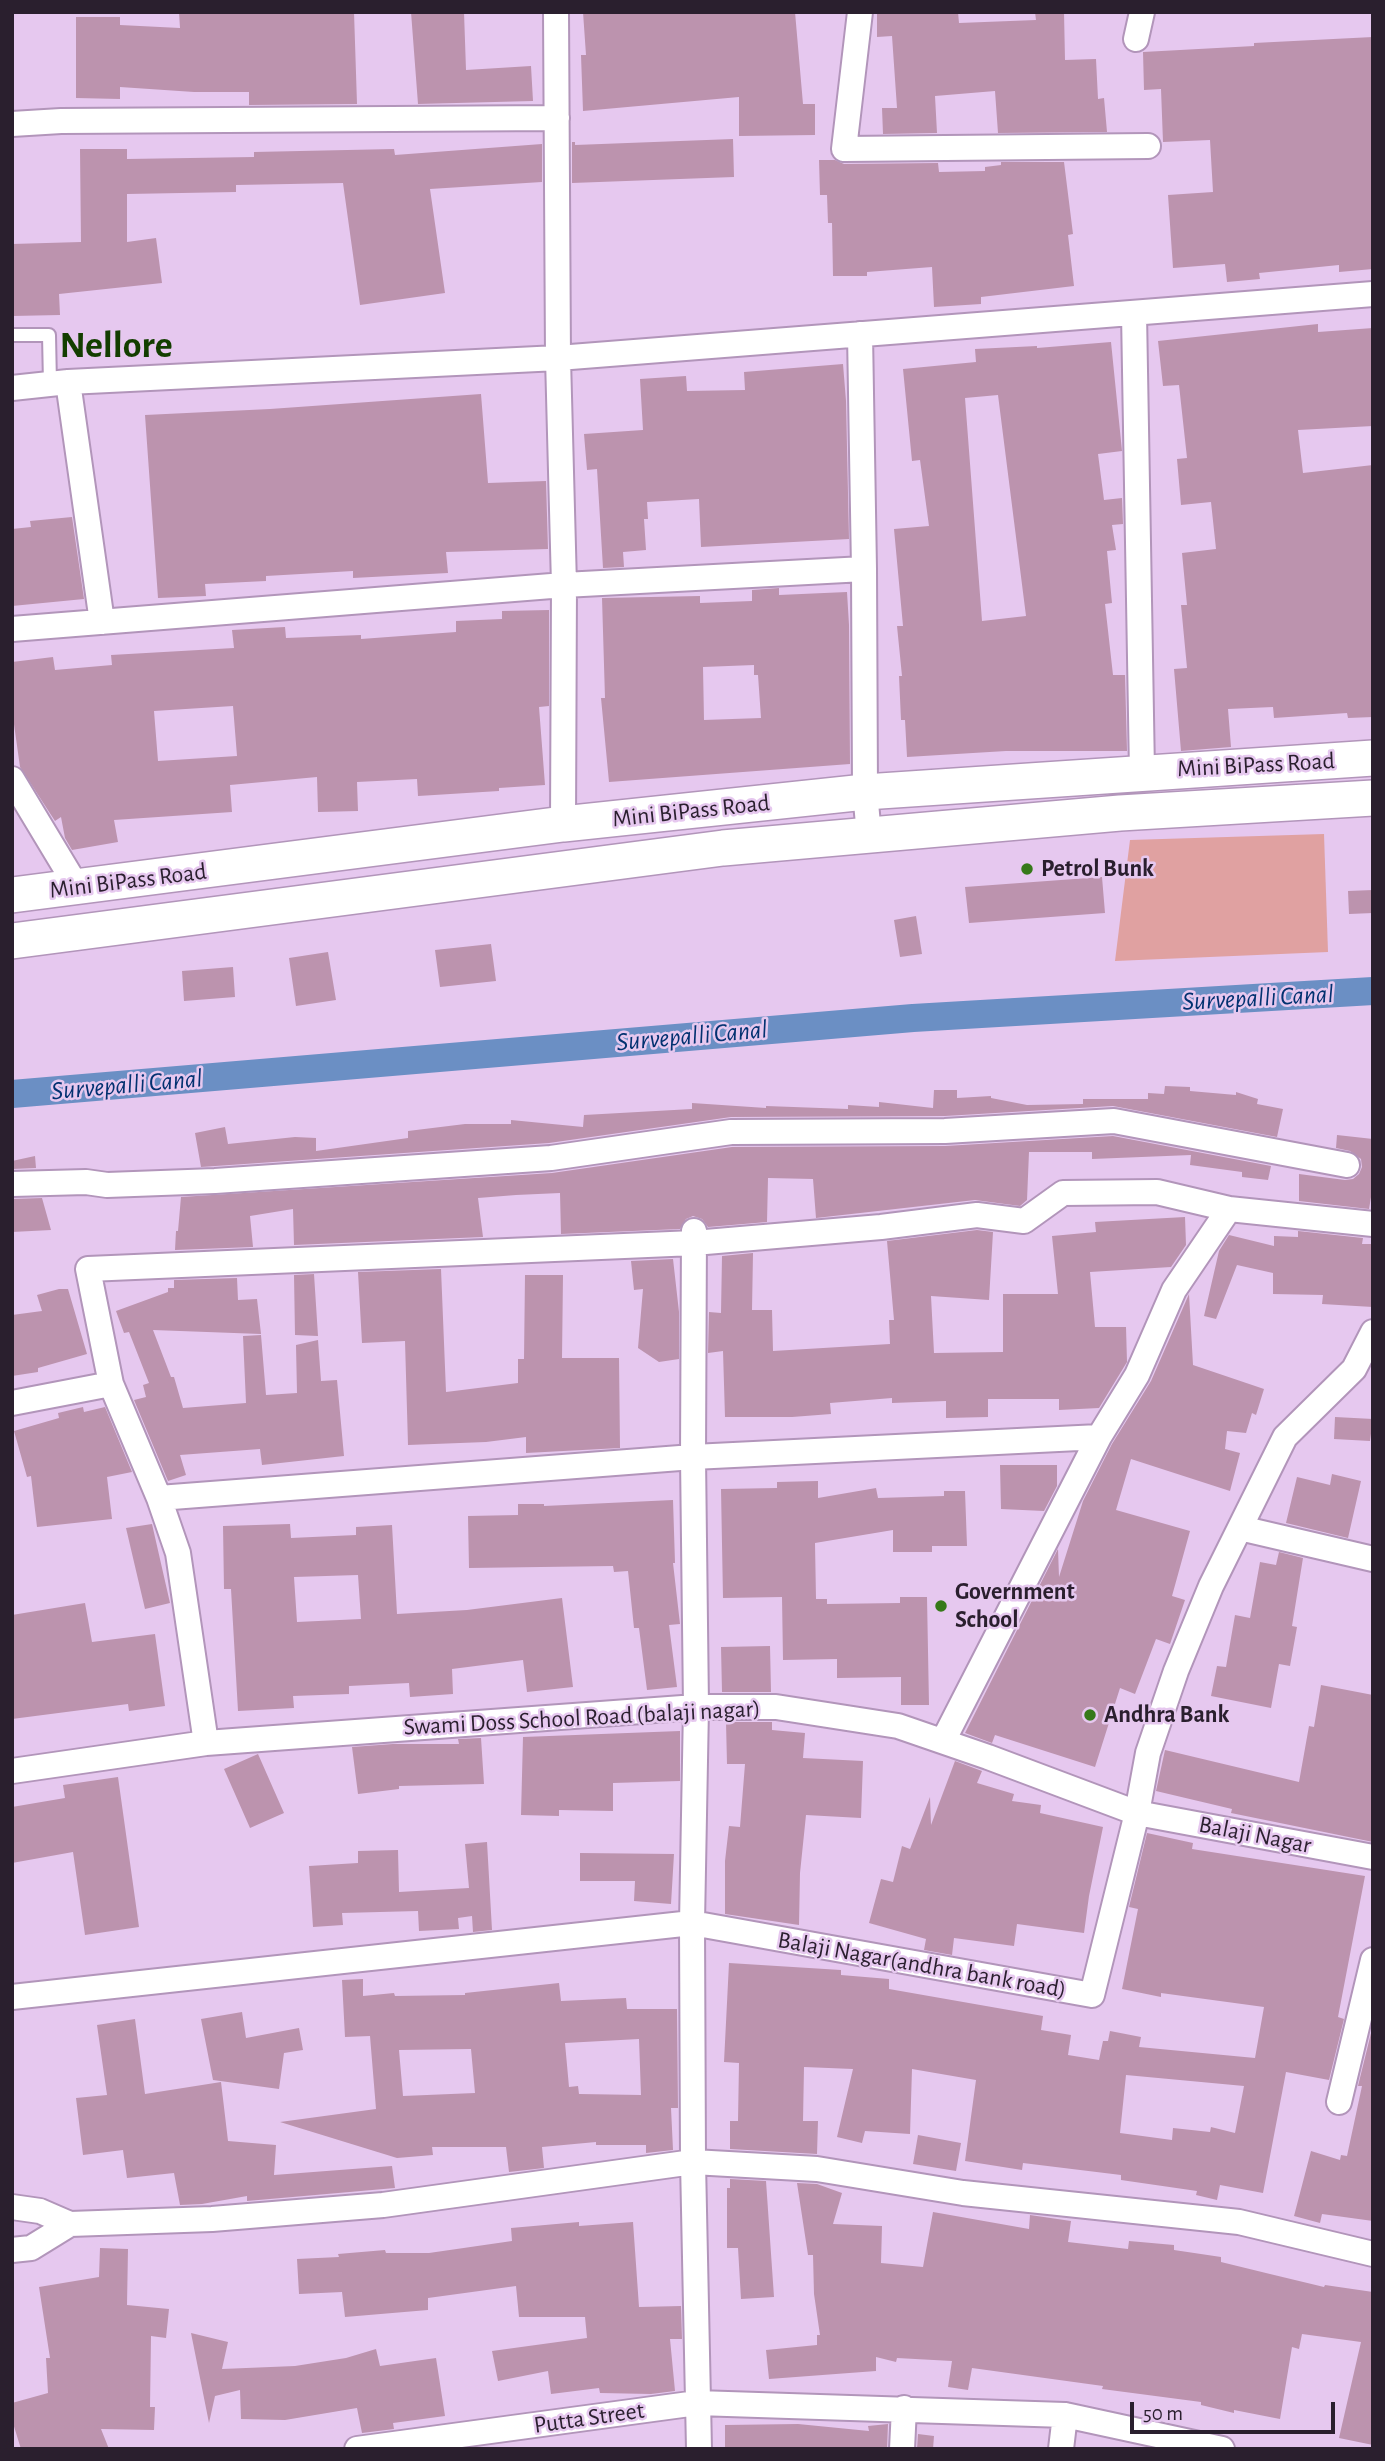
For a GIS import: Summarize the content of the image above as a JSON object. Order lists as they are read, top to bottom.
{
  "streets": {
    "main road": ["Mini BiPass Road"],
    "street": [
      "Swami Doss School Road (balaji nagar)",
      "Balaji Nagar",
      "Balaji Nagar(andhra bank road)",
      "Putta Street"
    ]
  },
  "crossings": [
    ["Swami Doss School Road (balaji nagar)", "Balaji Nagar"],
    ["Swami Doss School Road (balaji nagar)", "Balaji Nagar(andhra bank road)"],
    ["Balaji Nagar", "Balaji Nagar(andhra bank road)"]
  ],
  "districts": ["Nellore"],
  "water": ["Survepalli Canal"],
  "places": ["Petrol Bunk", "Government School", "Andhra Bank"],
  "scale_bar": "50 m"
}
